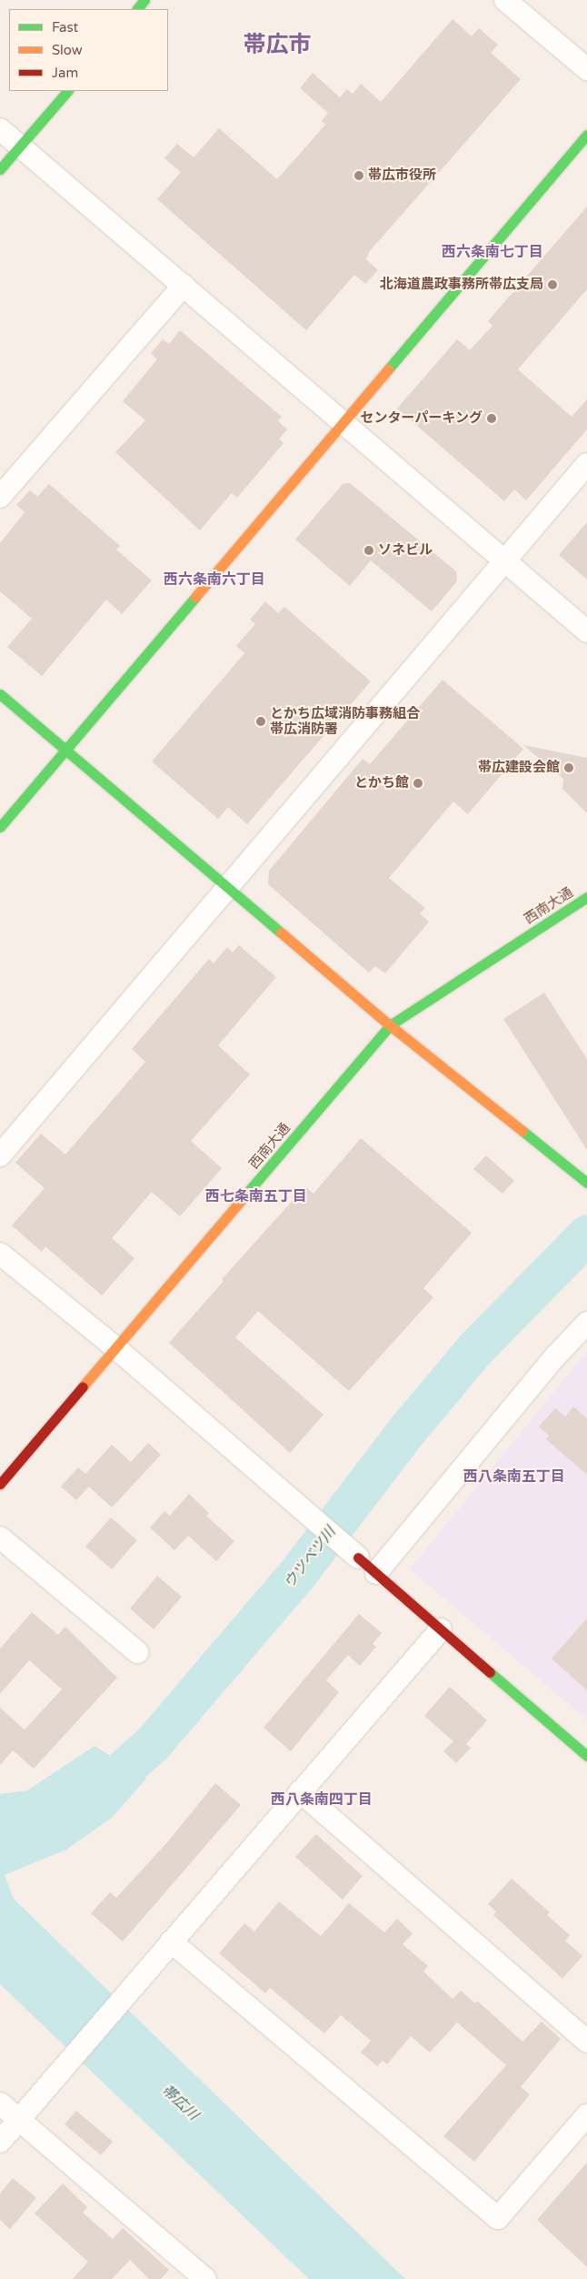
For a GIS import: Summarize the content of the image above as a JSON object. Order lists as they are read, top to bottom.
{
  "streets": {
    "street": ["西南大通"]
  },
  "districts": [
    "帯広市",
    "西六条南七丁目",
    "西六条南六丁目",
    "西七条南五丁目",
    "西八条南五丁目",
    "西八条南四丁目"
  ],
  "water": ["ウツベツ川", "帯広川"],
  "places": [
    "帯広市役所",
    "北海道農政事務所帯広支局",
    "センターパーキング",
    "ソネビル",
    "とかち広域消防事務組合 帯広消防署",
    "帯広建設会館",
    "とかち館"
  ],
  "legend": ["Fast", "Slow", "Jam"]
}
